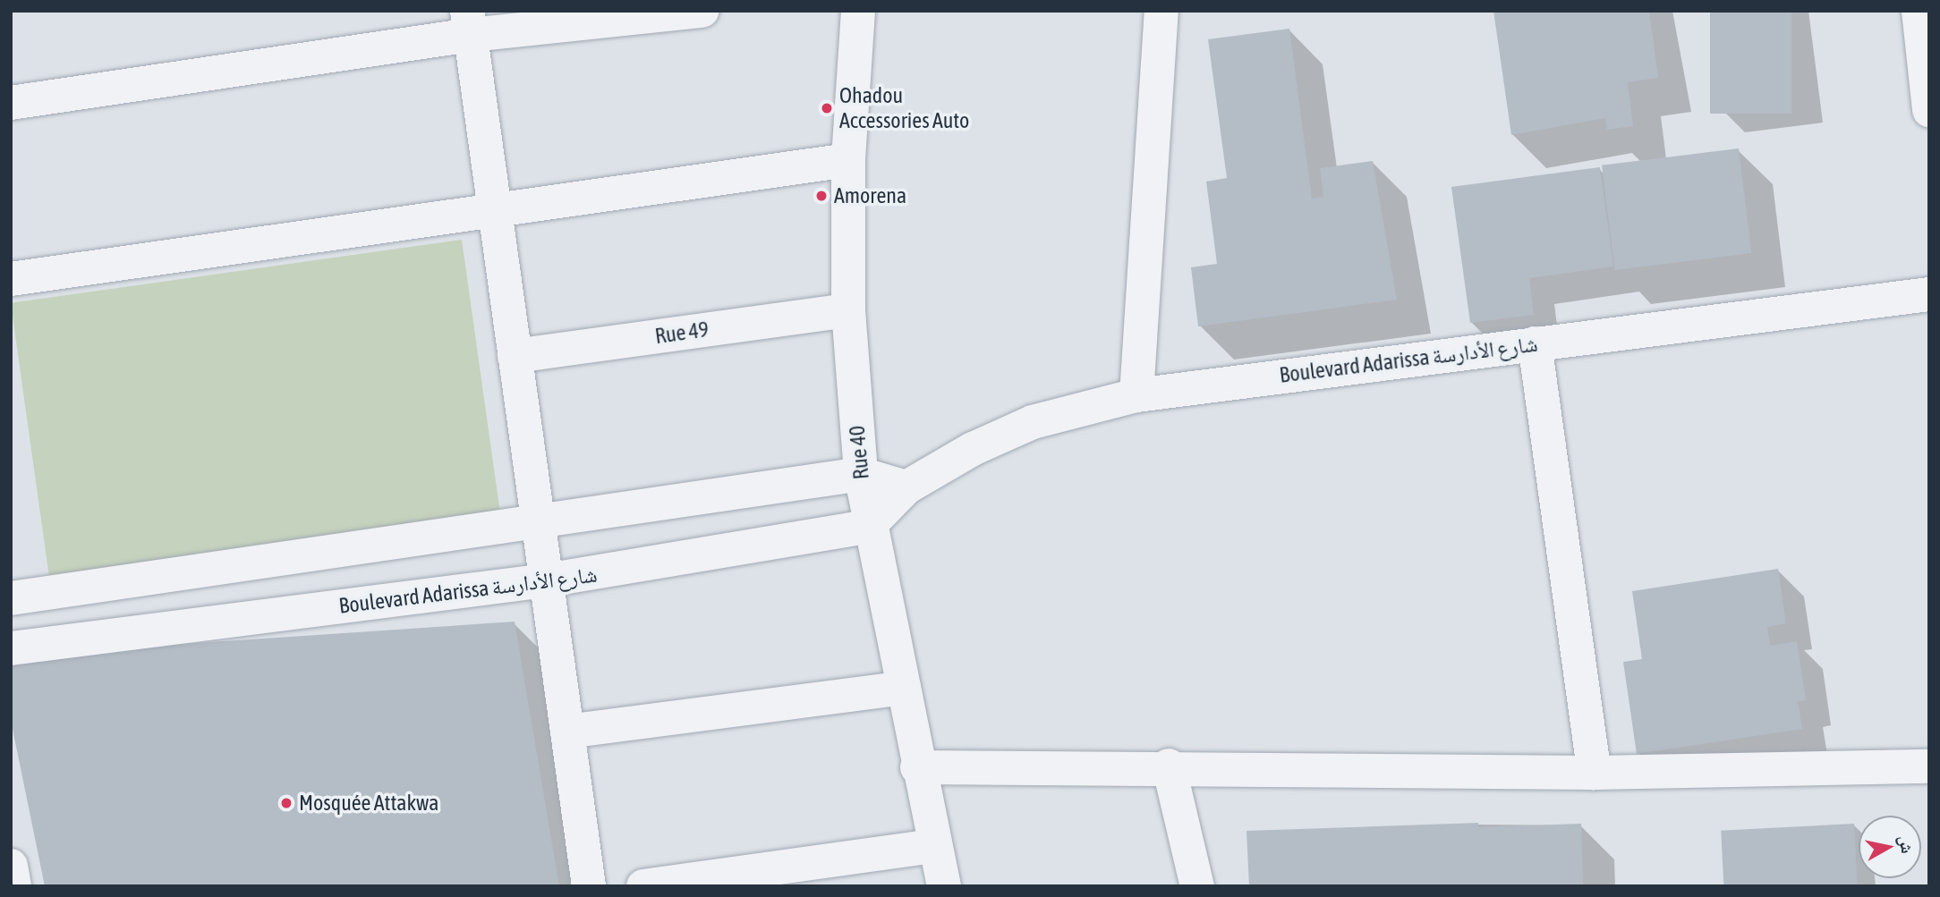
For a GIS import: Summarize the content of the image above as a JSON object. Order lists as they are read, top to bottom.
{
  "streets": {
    "street": ["Rue 49", "Boulevard Adarissa شارع الأدارسة", "Rue 40"]
  },
  "crossings": [
    ["Rue 49", "Rue 40"],
    ["Boulevard Adarissa شارع الأدارسة", "Rue 40"]
  ],
  "places": ["Ohadou Accessories Auto", "Amorena", "Mosquée Attakwa"],
  "north": "right"
}
